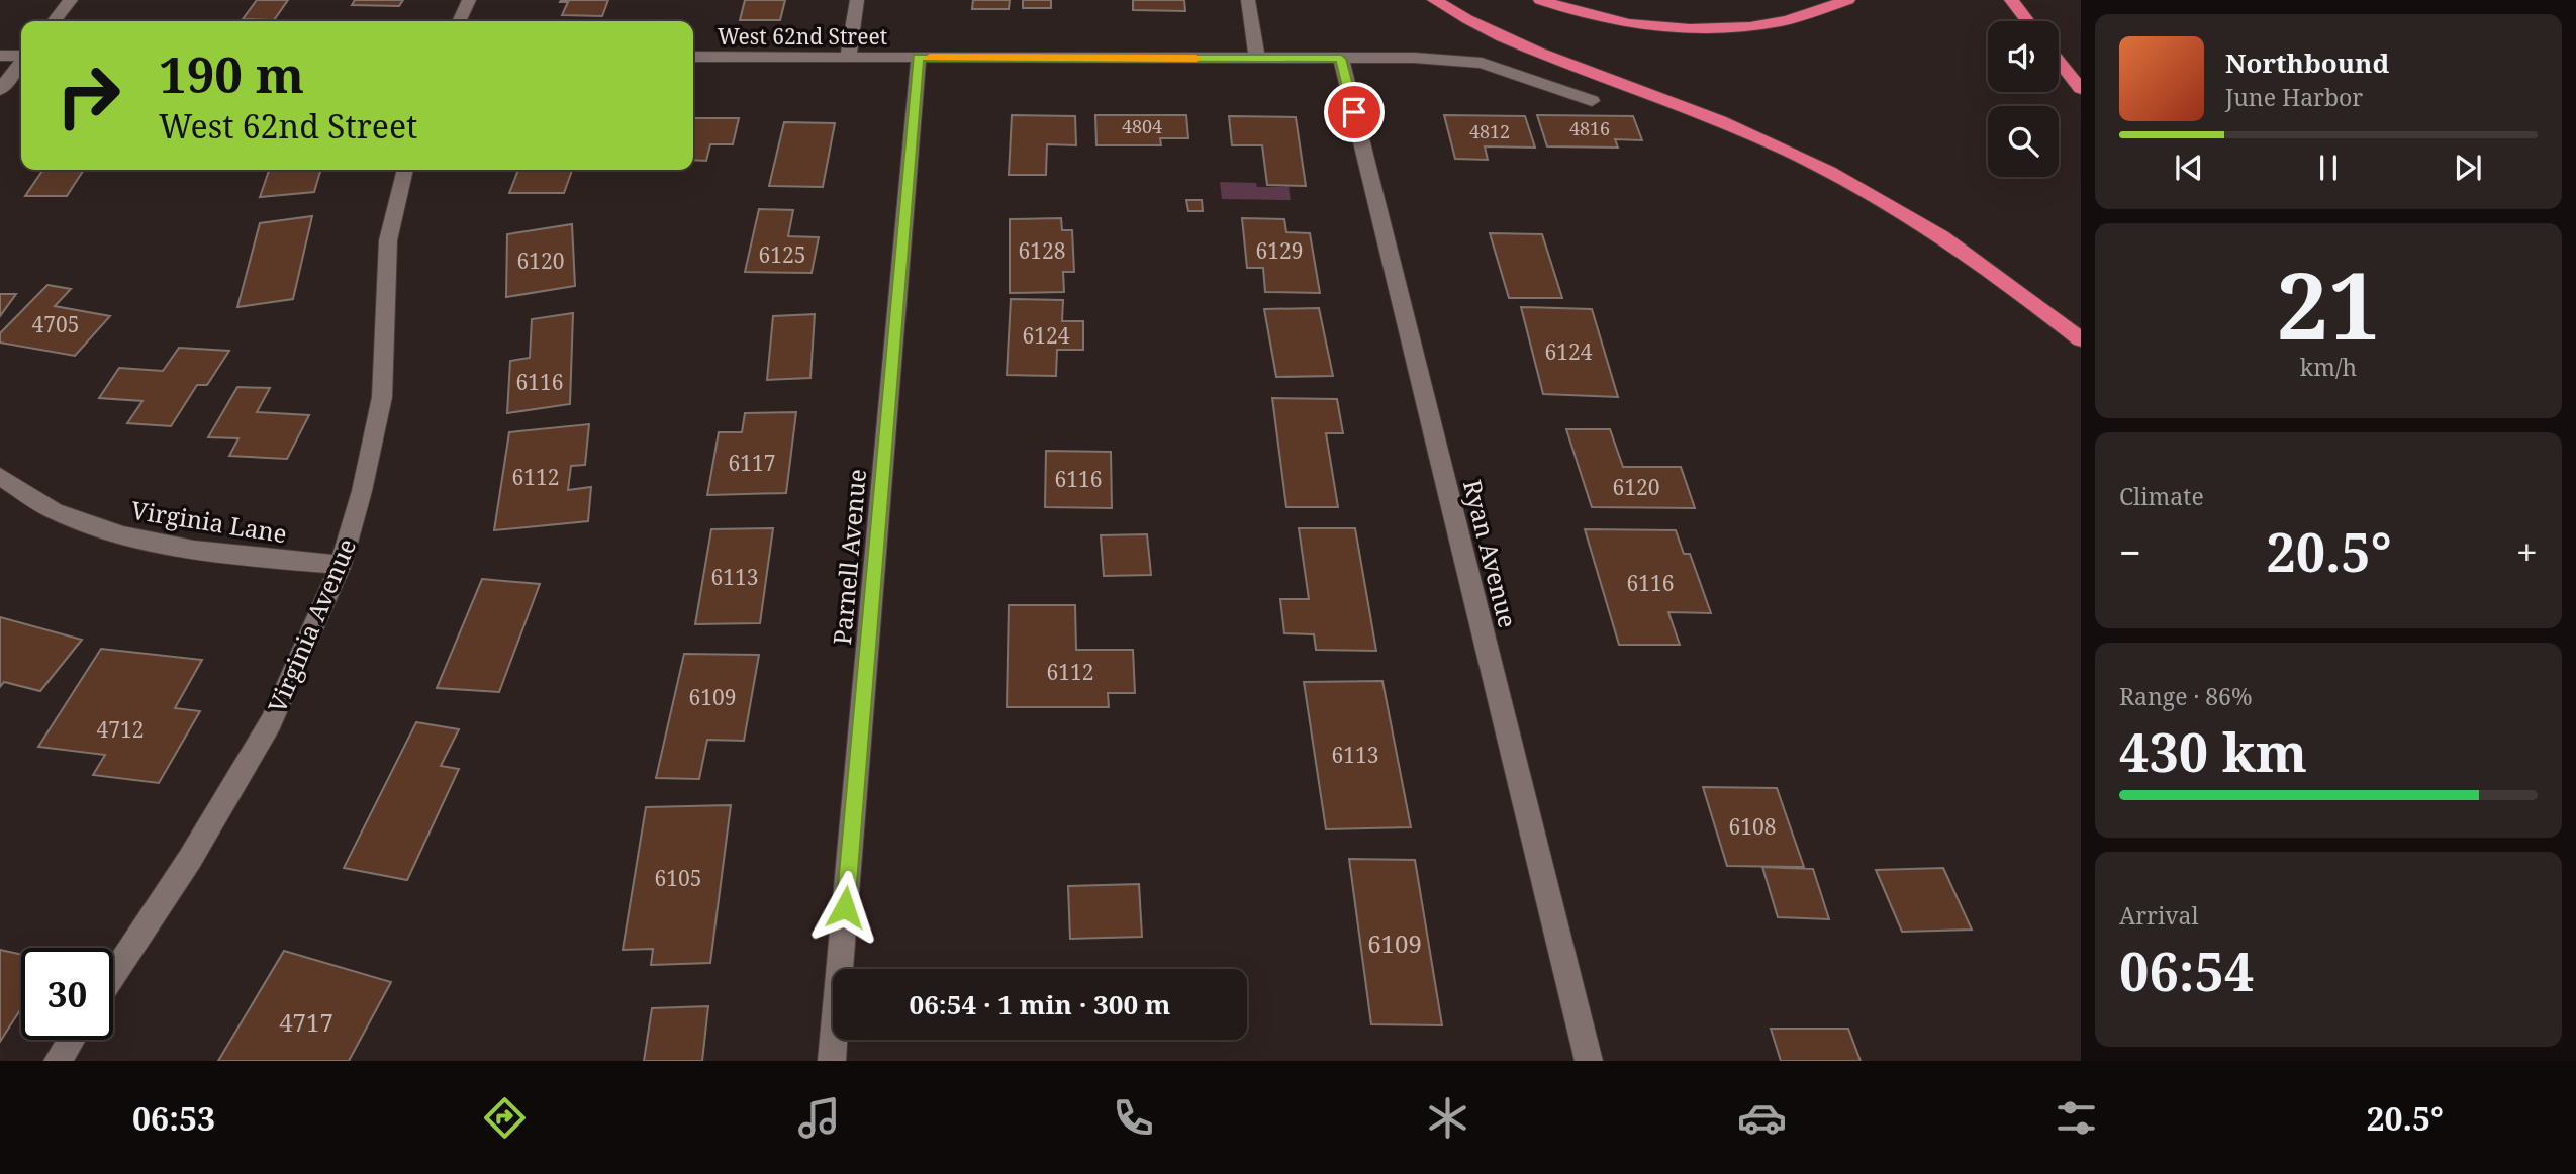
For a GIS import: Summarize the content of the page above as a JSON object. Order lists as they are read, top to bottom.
{
  "streets": {
    "street": [
      "West 62nd Street",
      "Virginia Lane",
      "Ryan Avenue",
      "Parnell Avenue",
      "Virginia Avenue"
    ]
  },
  "crossings": [
    ["West 62nd Street", "Ryan Avenue"],
    ["West 62nd Street", "Parnell Avenue"],
    ["Virginia Lane", "Virginia Avenue"]
  ],
  "house_numbers": [
    "4804",
    "4816",
    "4812",
    "6128",
    "6129",
    "6125",
    "6120",
    "4705",
    "6124",
    "6124",
    "6116",
    "6117",
    "6112",
    "6116",
    "6120",
    "6113",
    "6116",
    "6112",
    "6109",
    "4712",
    "6113",
    "6108",
    "6105",
    "6109",
    "4717"
  ],
  "page": {
    "turn": ["190 m", "West 62nd Street"],
    "song": ["Northbound", "June Harbor"],
    "tile": [
      ["21", "km/h"],
      "Climate",
      ["Range · 86%", "430 km"],
      ["Arrival", "06:54"]
    ],
    "heat": ["−", "20.5°", "+"],
    "limit": "30",
    "trip": "06:54 · 1 min · 300 m",
    "tabs": ["06:53", "20.5°"]
  }
}
